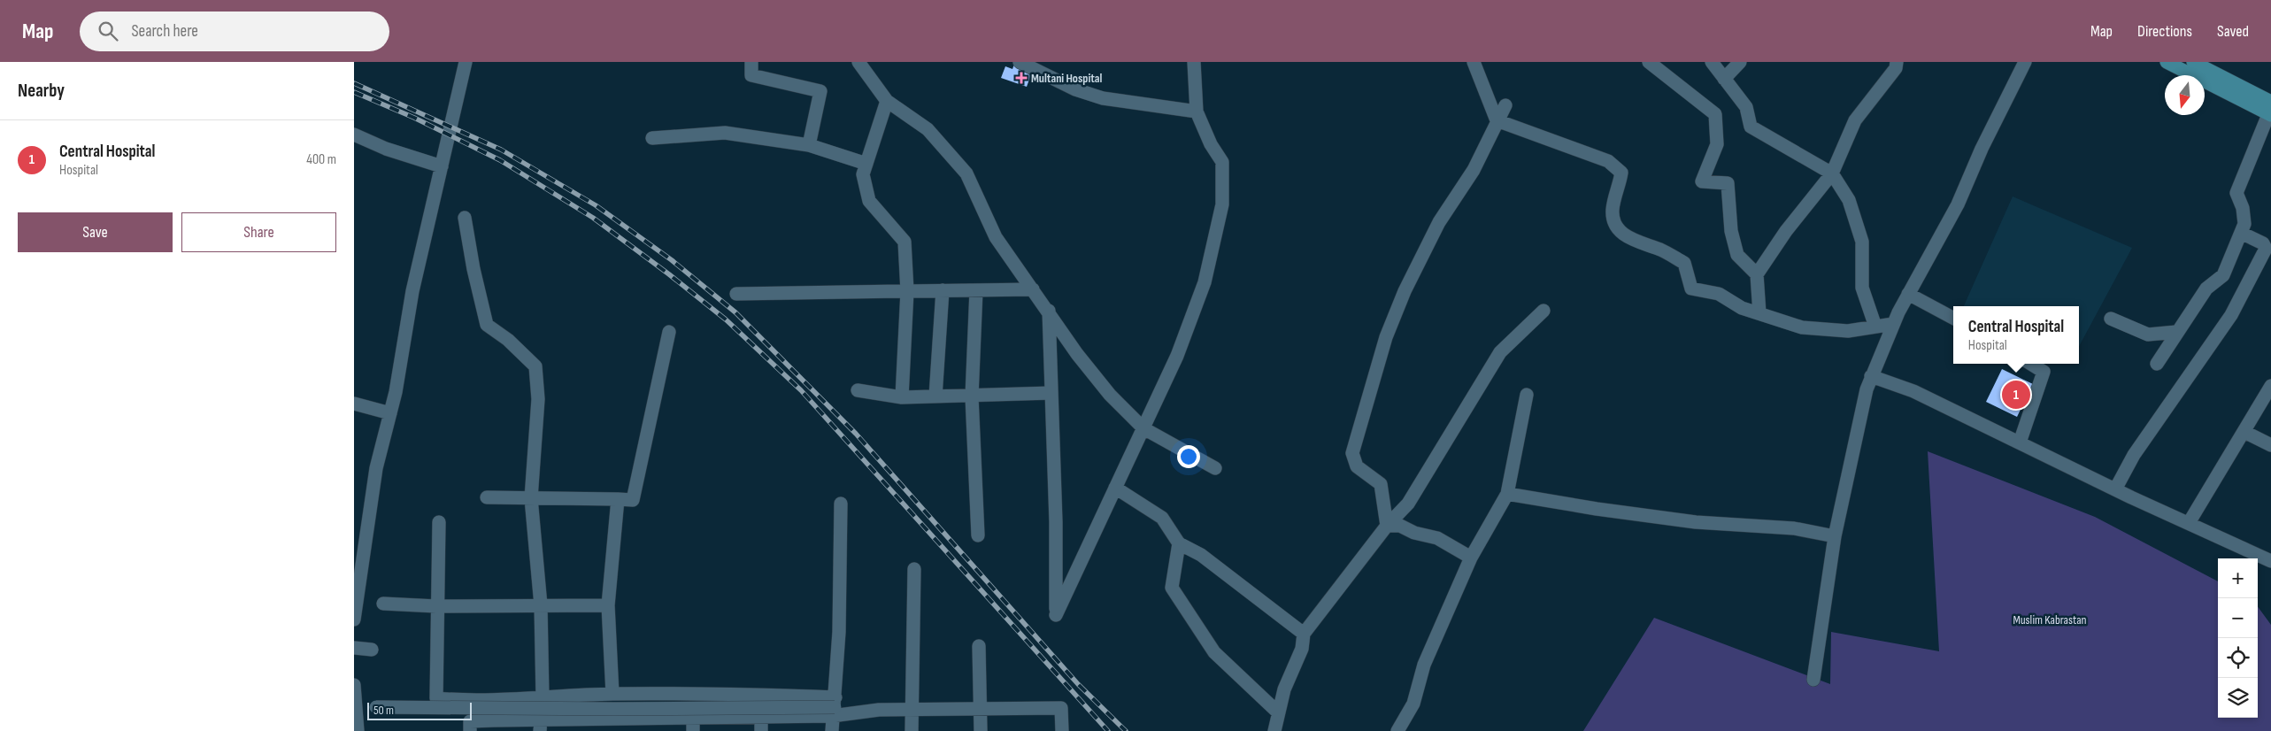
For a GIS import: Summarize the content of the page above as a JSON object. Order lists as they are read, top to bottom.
{
  "parks": ["Muslim Kabrastan"],
  "places": {
    "health": ["Multani Hospital"]
  },
  "scale_bar": "50 m",
  "north": "bottom",
  "page": {
    "header": "Map",
    "search": "Search here",
    "nav": ["Map", "Directions", "Saved"],
    "heading": "Nearby",
    "list": [
      {
        "mark": "1",
        "name": "Central Hospital",
        "note": "Hospital",
        "value": "400 m"
      }
    ],
    "buttons": ["Save", "Share"],
    "popup": ["Central Hospital", "Hospital"],
    "pins": "1",
    "map_buttons": ["+", "−"],
    "scale": "50 m"
  }
}
